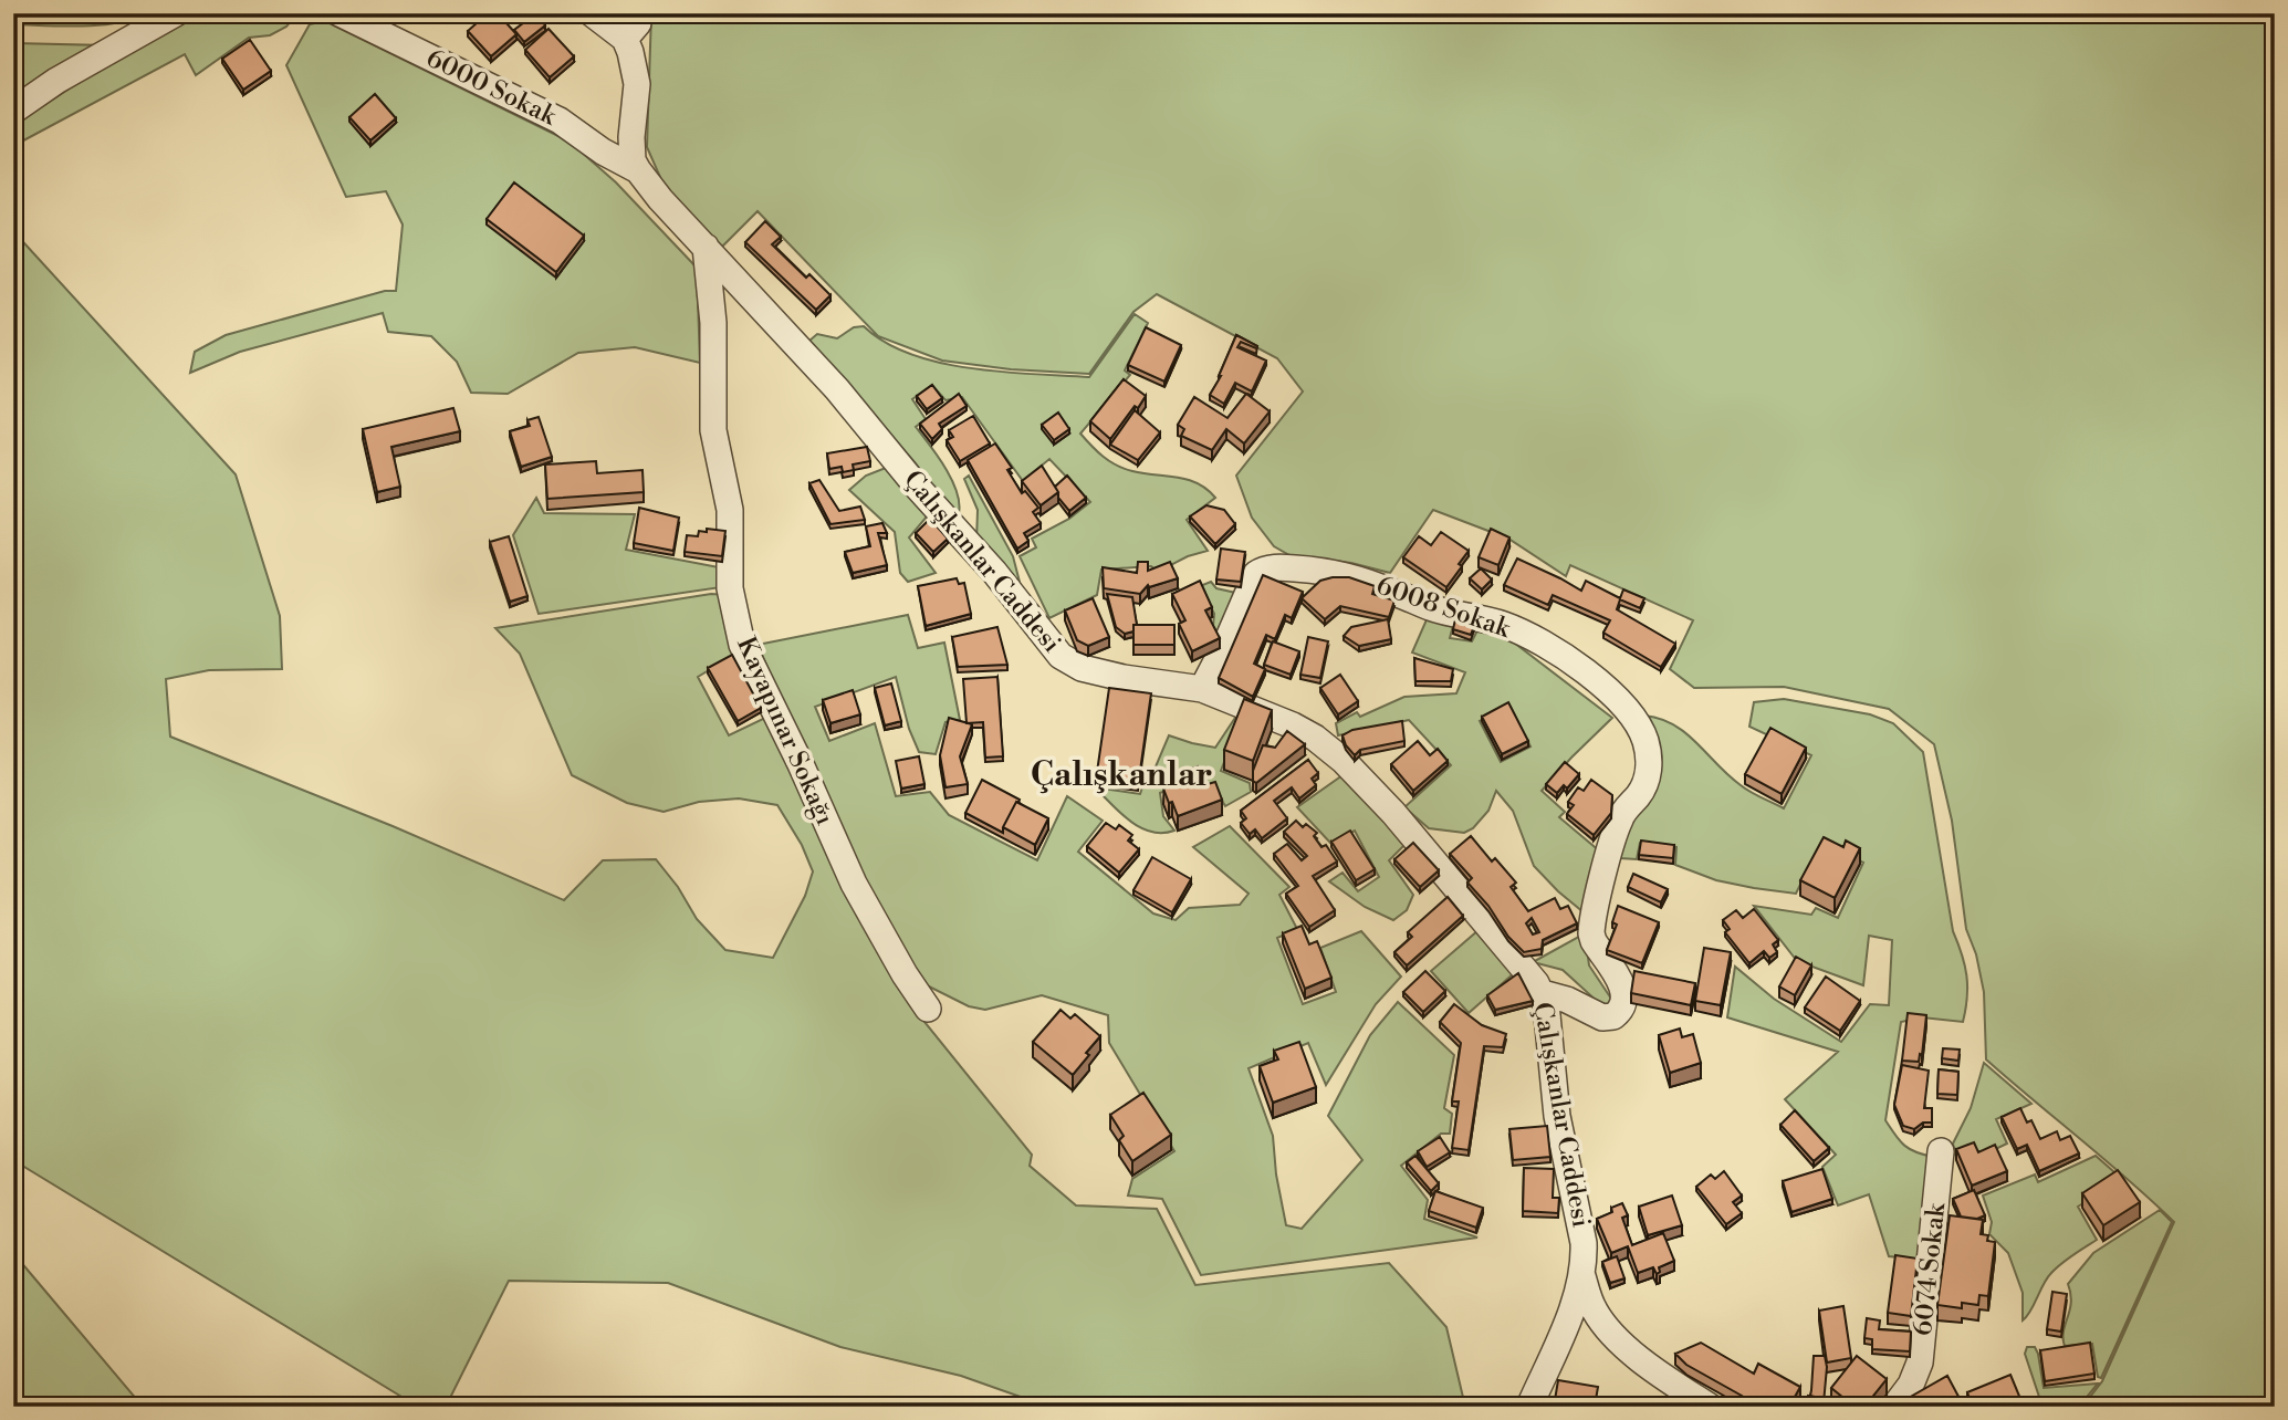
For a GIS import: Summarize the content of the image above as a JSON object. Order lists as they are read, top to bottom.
{
  "streets": {
    "street": [
      "6000 Sokak",
      "Çalışkanlar Caddesi",
      "6008 Sokak",
      "Kayapınar Sokağı",
      "6074 Sokak"
    ]
  },
  "crossings": [
    ["6000 Sokak", "Çalışkanlar Caddesi"],
    ["Çalışkanlar Caddesi", "6008 Sokak"],
    ["Çalışkanlar Caddesi", "Kayapınar Sokağı"]
  ],
  "districts": ["Çalışkanlar"]
}
